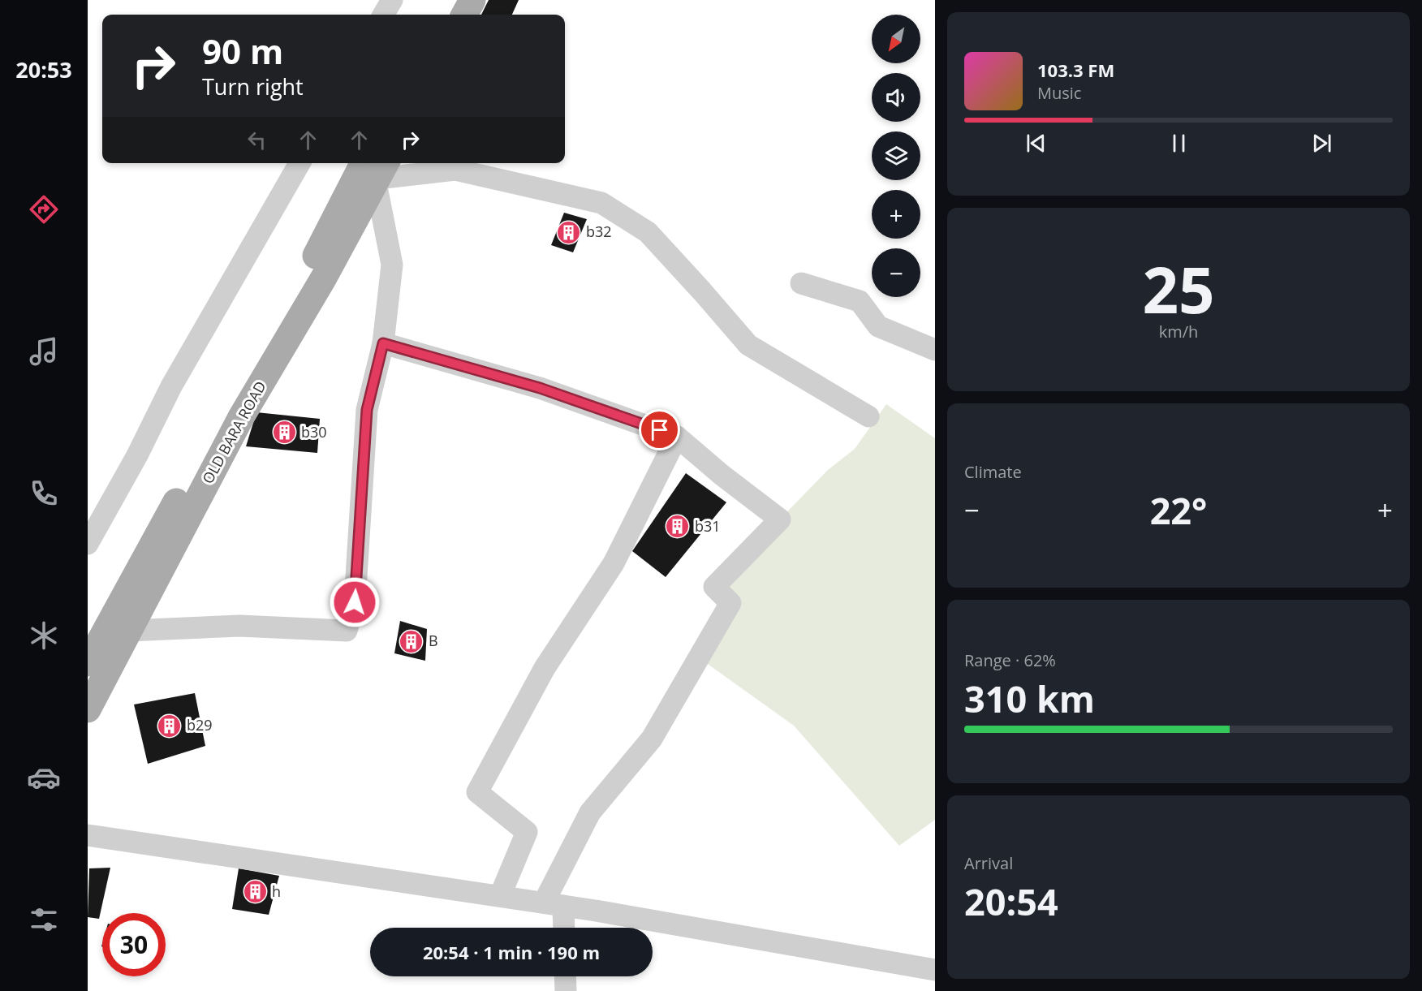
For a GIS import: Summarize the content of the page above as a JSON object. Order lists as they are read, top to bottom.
{
  "streets": {
    "main road": ["OLD BARA ROAD"]
  },
  "places": {
    "building": [
      "b32",
      "b30",
      "b31",
      "B",
      "b29",
      "h"
    ]
  },
  "north": "bottom left",
  "page": {
    "tabs": "20:53",
    "map_buttons": ["+", "−"],
    "turn": ["90 m", "Turn right"],
    "song": ["103.3 FM", "Music"],
    "tile": [
      ["25", "km/h"],
      "Climate",
      ["Range · 62%", "310 km"],
      ["Arrival", "20:54"]
    ],
    "heat": ["−", "22°", "+"],
    "limit": "30",
    "trip": "20:54 · 1 min · 190 m"
  }
}
